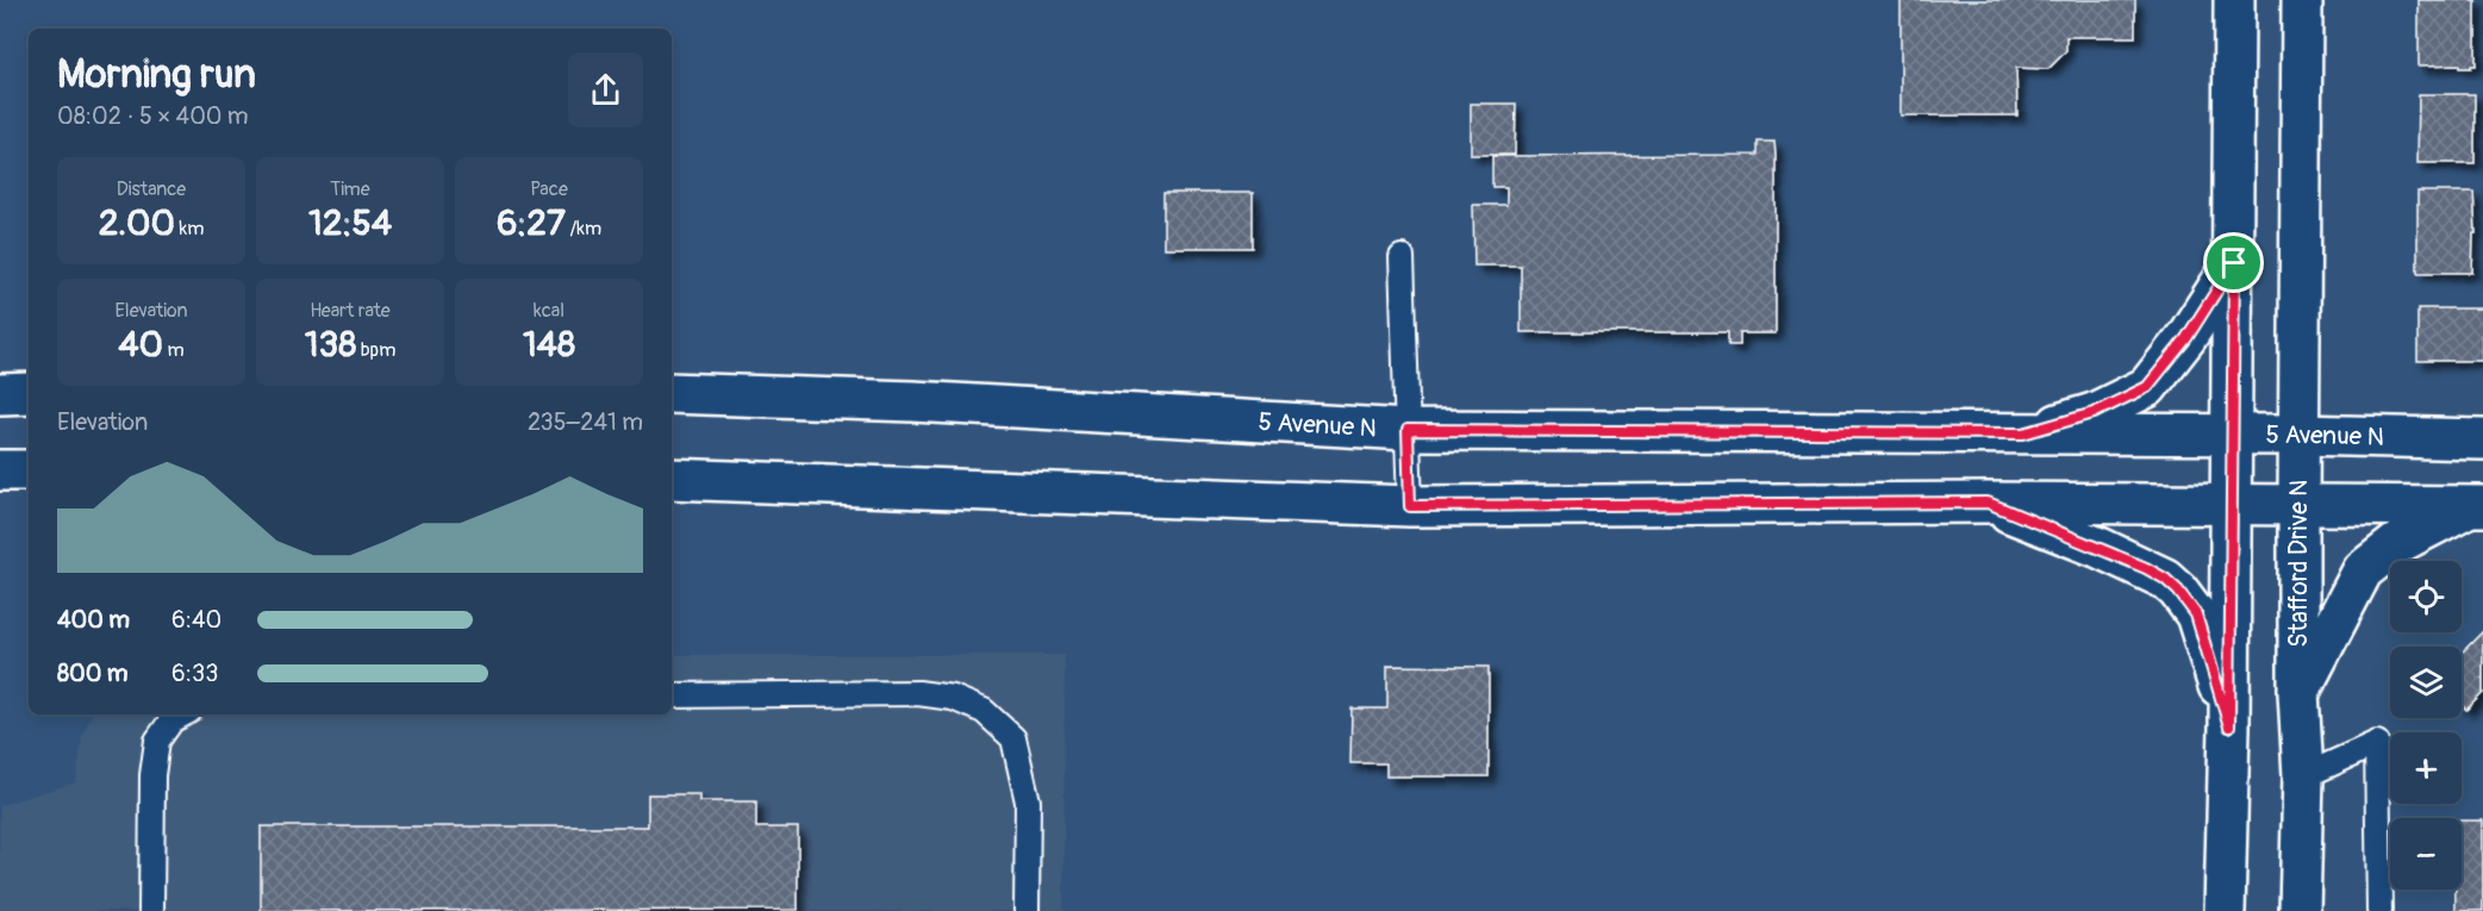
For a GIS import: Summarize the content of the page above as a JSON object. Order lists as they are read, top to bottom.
{
  "streets": {
    "main road": ["5 Avenue N", "Stafford Drive N"]
  },
  "crossings": [
    ["5 Avenue N", "Stafford Drive N"]
  ],
  "page": {
    "heading": ["Morning run", "08:02 · 5 × 400 m"],
    "stats": [
      ["Distance", "2.00 km"],
      ["Time", "12:54"],
      ["Pace", "6:27 /km"],
      ["Elevation", "40 m"],
      ["Heart rate", "138 bpm"],
      ["kcal", "148"]
    ],
    "chart": ["Elevation", "235–241 m"],
    "map_buttons": ["+", "−"],
    "list": [
      {
        "name": "400 m",
        "note": "6:40"
      },
      {
        "name": "800 m",
        "note": "6:33"
      }
    ]
  }
}
